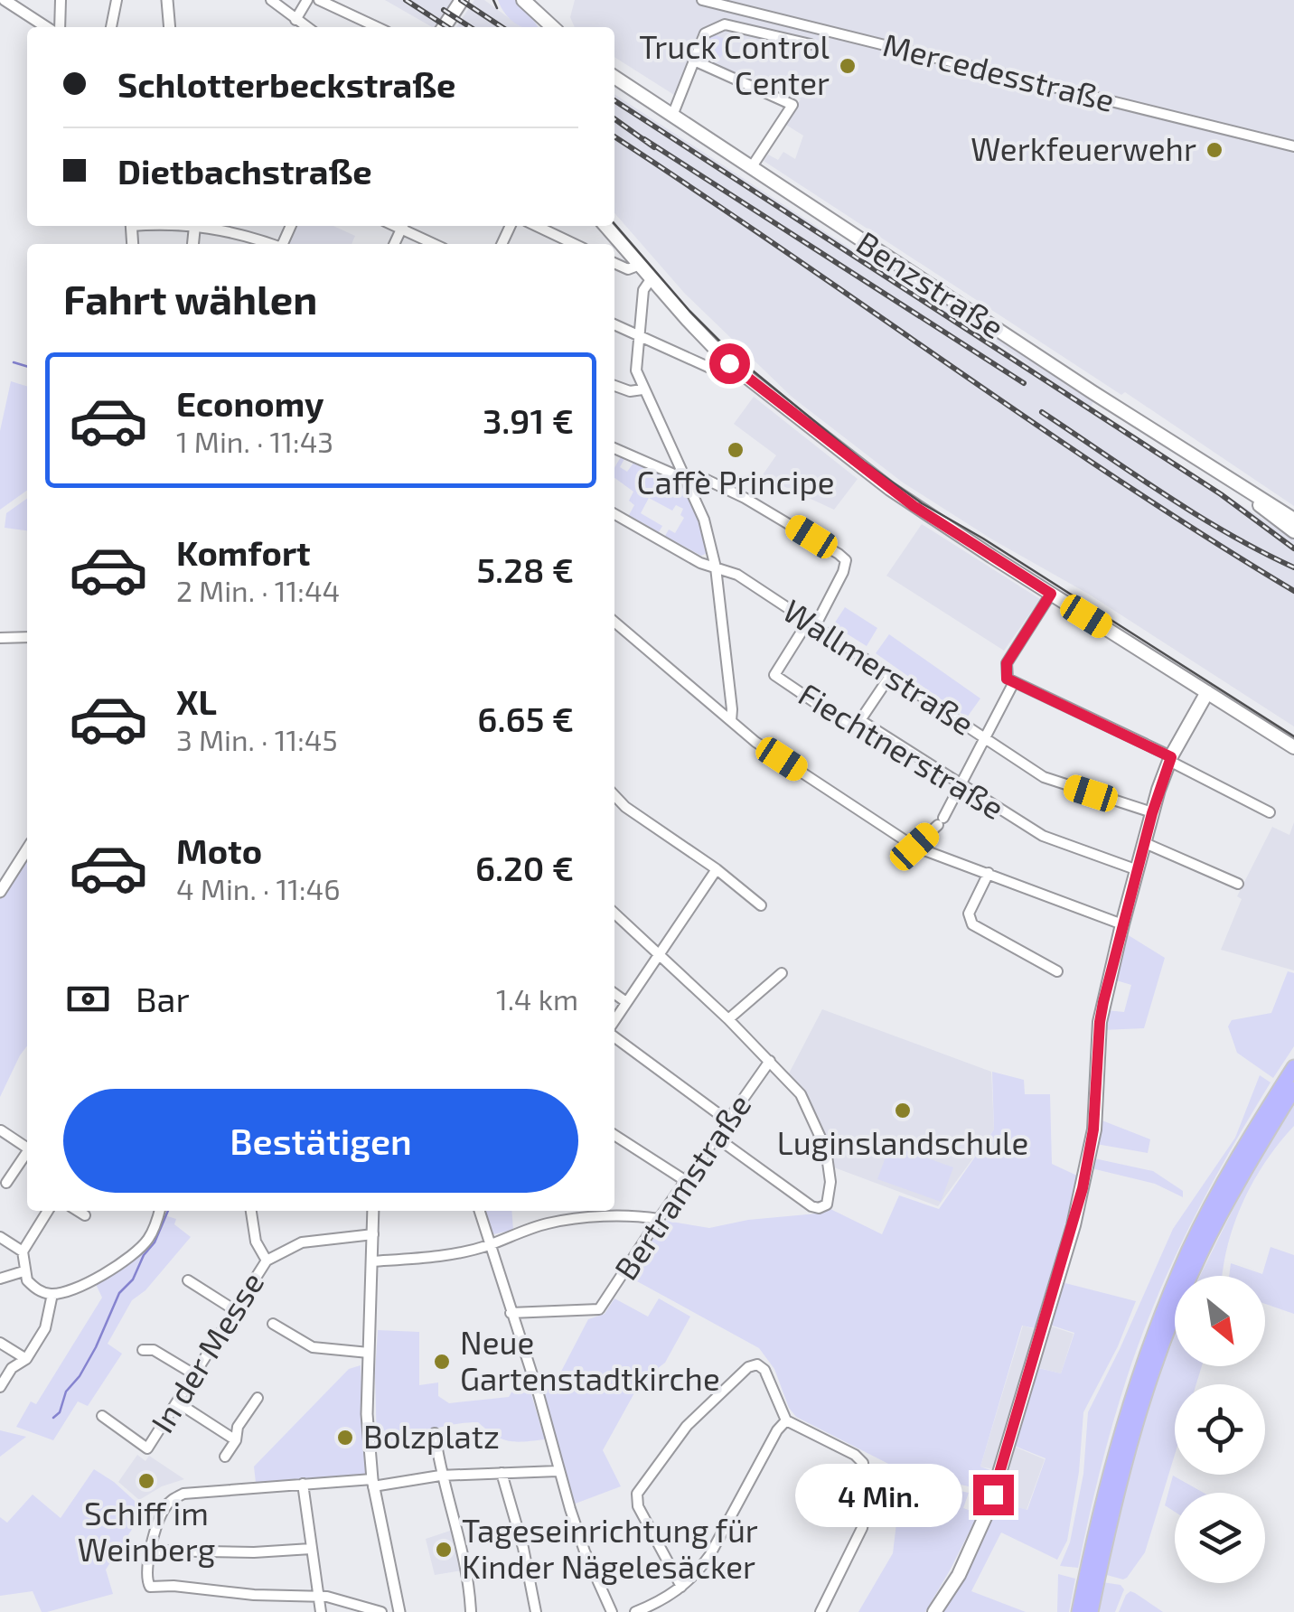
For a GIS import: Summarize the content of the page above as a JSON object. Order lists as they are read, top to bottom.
{
  "streets": {
    "main road": ["Benzstraße"],
    "street": [
      "Mercedesstraße",
      "Wallmerstraße",
      "Fiechtnerstraße",
      "Bertramstraße",
      "In der Messe"
    ]
  },
  "crossings": [
    ["Wallmerstraße", "Fiechtnerstraße"]
  ],
  "places": [
    "Truck Control Center",
    "Werkfeuerwehr",
    "Caffè Principe",
    "Luginslandschule",
    "Neue Gartenstadtkirche",
    "Bolzplatz",
    "Schiff im Weinberg",
    "Tageseinrichtung für Kinder Nägelesäcker"
  ],
  "north": "bottom right",
  "page": {
    "banner": ["Schlotterbeckstraße", "Dietbachstraße"],
    "heading": "Fahrt wählen",
    "list": [
      {
        "name": "Economy",
        "note": "1 Min. · 11:43",
        "value": "3.91 €"
      },
      {
        "name": "Komfort",
        "note": "2 Min. · 11:44",
        "value": "5.28 €"
      },
      {
        "name": "XL",
        "note": "3 Min. · 11:45",
        "value": "6.65 €"
      },
      {
        "name": "Moto",
        "note": "4 Min. · 11:46",
        "value": "6.20 €"
      }
    ],
    "pay": ["Bar", "1.4 km"],
    "buttons": "Bestätigen",
    "bubble": "4 Min."
  }
}
